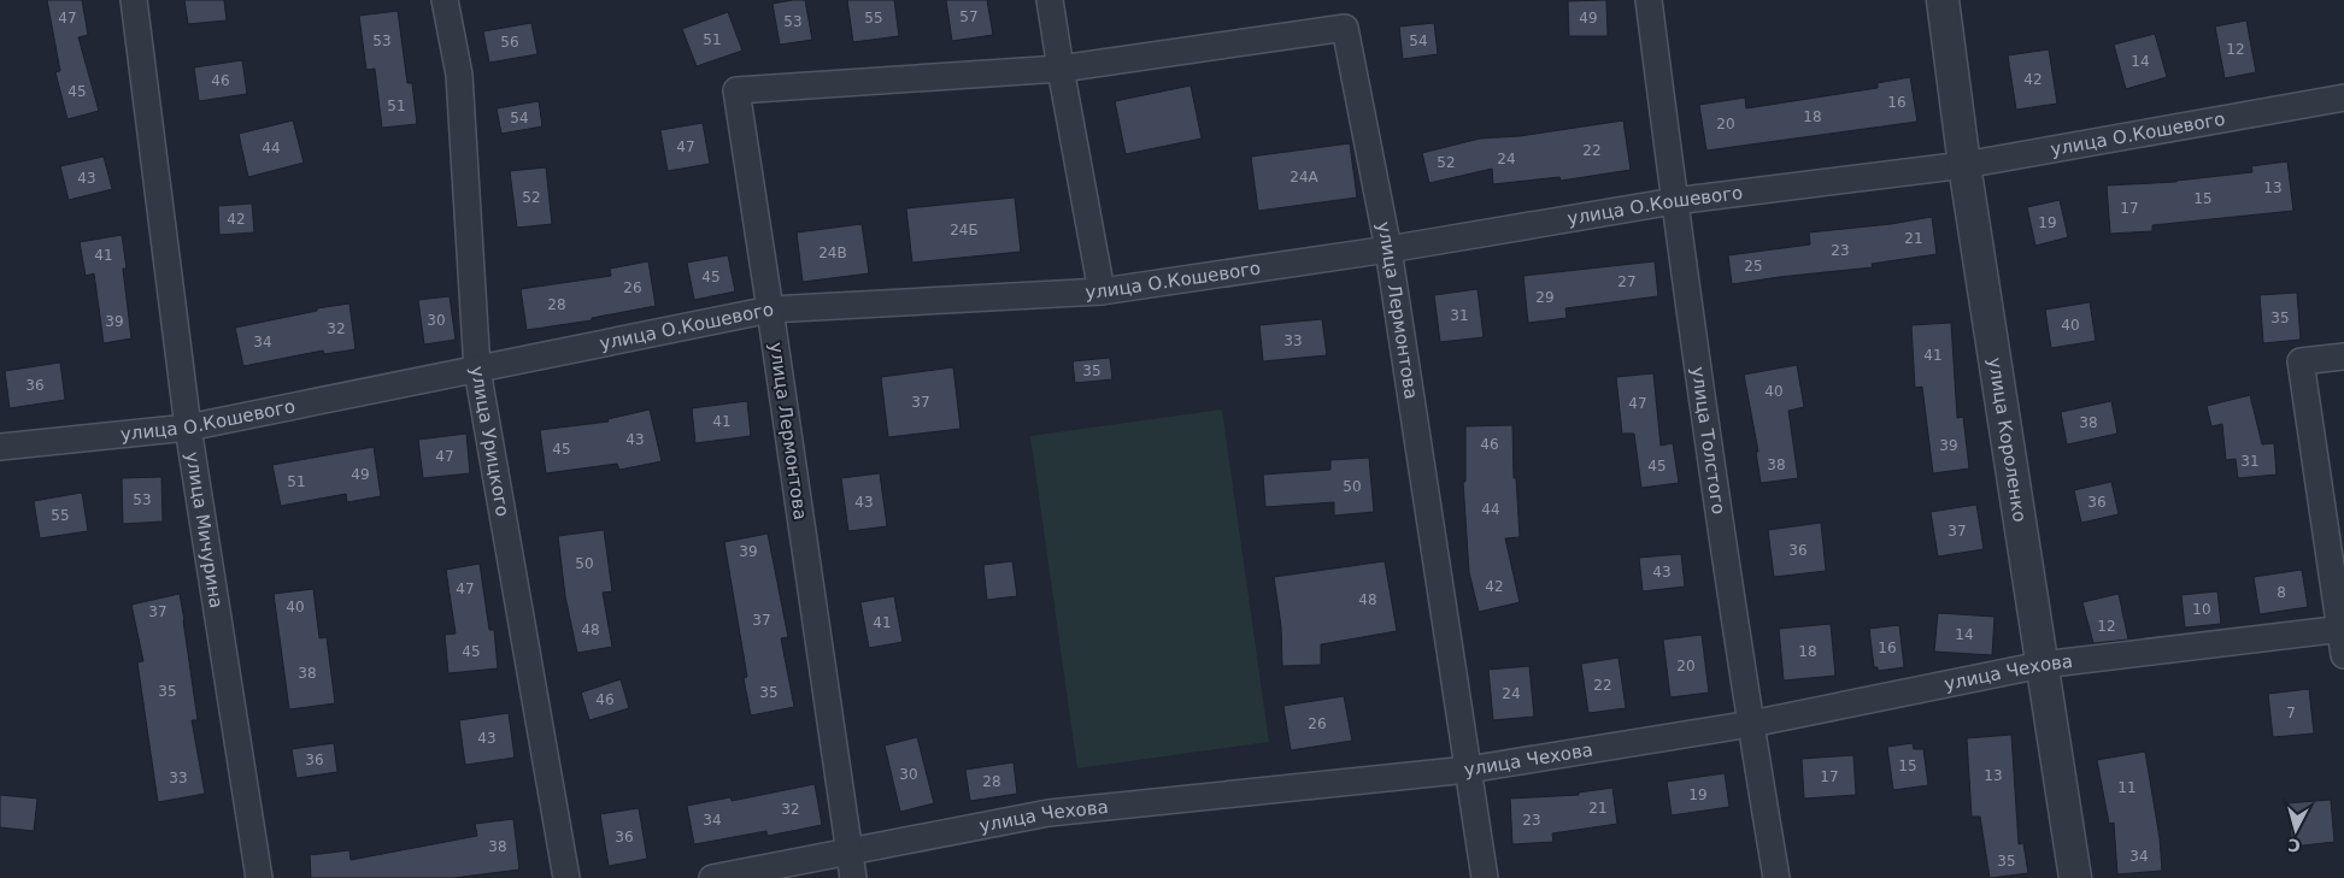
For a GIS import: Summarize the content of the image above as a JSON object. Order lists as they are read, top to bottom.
{
  "streets": {
    "street": [
      "улица О.Кошевого",
      "улица Лермонтова",
      "улица Толстого",
      "улица Короленко",
      "улица Урицкого",
      "улица Мичурина",
      "улица Чехова"
    ]
  },
  "crossings": [
    ["улица О.Кошевого", "улица Лермонтова"],
    ["улица О.Кошевого", "улица Толстого"],
    ["улица О.Кошевого", "улица Короленко"],
    ["улица О.Кошевого", "улица Урицкого"],
    ["улица О.Кошевого", "улица Мичурина"],
    ["улица Лермонтова", "улица Чехова"],
    ["улица Толстого", "улица Чехова"],
    ["улица Короленко", "улица Чехова"]
  ],
  "house_numbers": [
    "57",
    "47",
    "55",
    "49",
    "53",
    "51",
    "53",
    "54",
    "56",
    "12",
    "14",
    "42",
    "46",
    "45",
    "16",
    "51",
    "18",
    "54",
    "20",
    "47",
    "44",
    "22",
    "24",
    "52",
    "24А",
    "43",
    "13",
    "52",
    "15",
    "17",
    "42",
    "19",
    "24Б",
    "21",
    "23",
    "24В",
    "41",
    "25",
    "45",
    "27",
    "26",
    "29",
    "28",
    "31",
    "35",
    "30",
    "39",
    "40",
    "32",
    "33",
    "34",
    "41",
    "35",
    "36",
    "40",
    "37",
    "47",
    "41",
    "38",
    "43",
    "46",
    "39",
    "45",
    "47",
    "31",
    "38",
    "45",
    "49",
    "51",
    "50",
    "53",
    "43",
    "36",
    "44",
    "55",
    "37",
    "36",
    "39",
    "50",
    "43",
    "42",
    "47",
    "8",
    "48",
    "40",
    "10",
    "37",
    "37",
    "41",
    "12",
    "48",
    "14",
    "16",
    "45",
    "18",
    "20",
    "38",
    "22",
    "35",
    "35",
    "24",
    "46",
    "7",
    "26",
    "43",
    "36",
    "15",
    "30",
    "13",
    "17",
    "33",
    "28",
    "11",
    "19",
    "21",
    "32",
    "34",
    "23",
    "36",
    "38",
    "34",
    "35"
  ],
  "north": "bottom"
}
